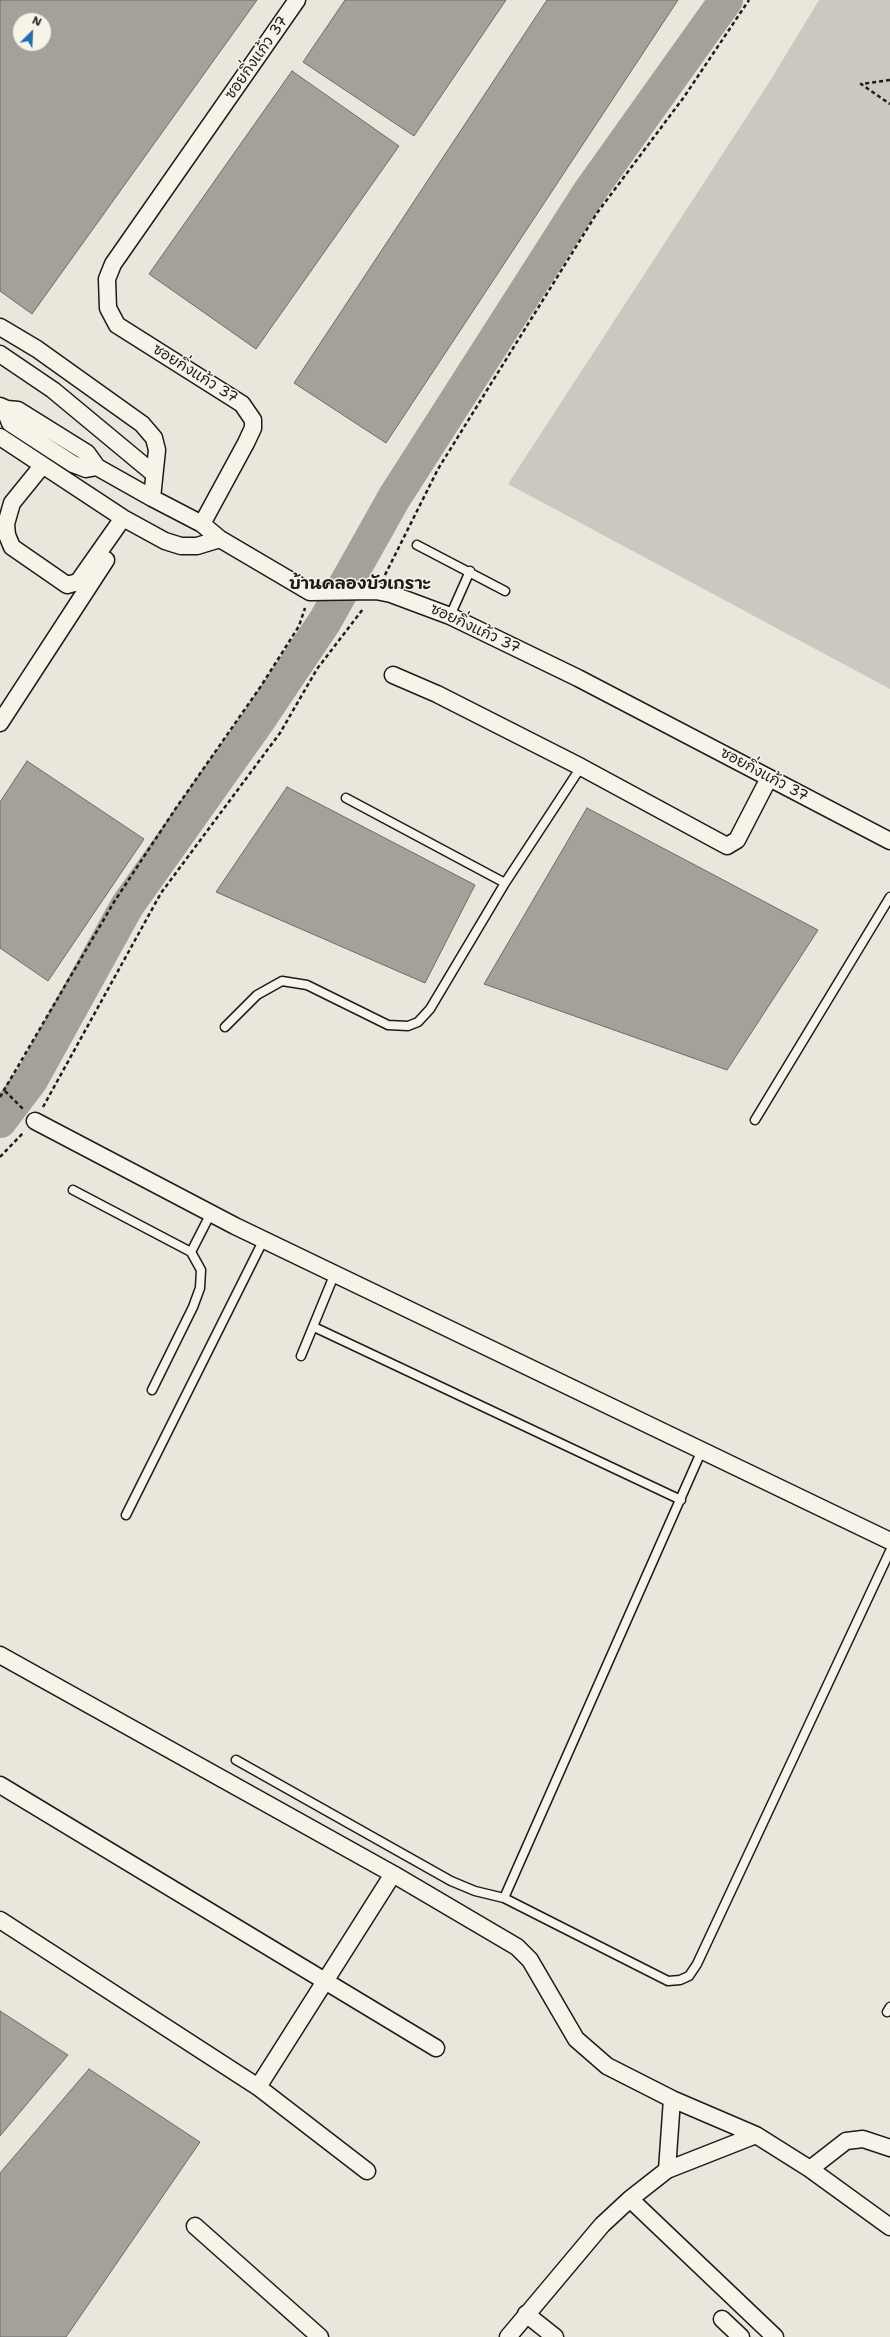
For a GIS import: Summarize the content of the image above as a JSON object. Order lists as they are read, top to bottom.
{
  "streets": {
    "street": ["ซอยกิ่งแก้ว 37"]
  },
  "districts": ["บ้านคลองบัวเกราะ"],
  "north": "top right"
}
